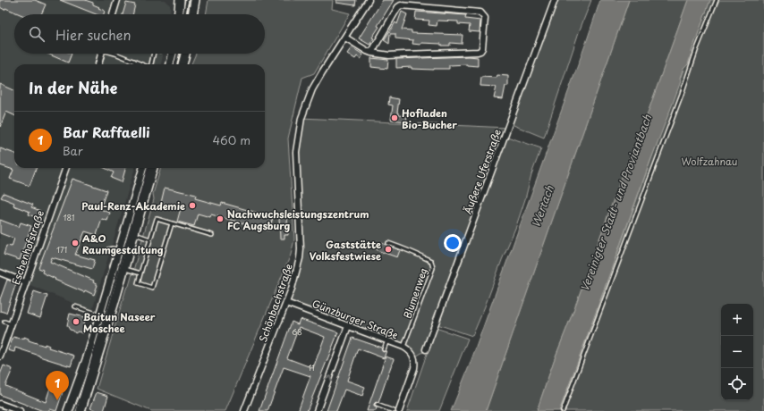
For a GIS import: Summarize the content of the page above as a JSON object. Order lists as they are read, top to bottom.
{
  "streets": {
    "street": [
      "Äußere Uferstraße",
      "Eschenhofstraße",
      "Schönbachstraße",
      "Günzburger Straße"
    ],
    "lane": ["Blumenweg"]
  },
  "crossings": [
    ["Blumenweg", "Günzburger Straße"],
    ["Schönbachstraße", "Günzburger Straße"]
  ],
  "water": ["Vereinigter Stadt- und Proviantbach", "Wertach"],
  "parks": ["Wolfzahnau"],
  "places": [
    "Hofladen Bio-Bucher",
    "Paul-Renz-Akademie",
    "Nachwuchsleistungszentrum FC Augsburg",
    "A&O Raumgestaltung",
    "Gaststätte Volksfestwiese",
    "Baitun Naseer Moschee"
  ],
  "house_numbers": [
    "181",
    "171",
    "68",
    "11"
  ],
  "page": {
    "search": "Hier suchen",
    "heading": "In der Nähe",
    "list": [
      {
        "mark": "1",
        "name": "Bar Raffaelli",
        "note": "Bar",
        "value": "460 m"
      }
    ],
    "map_buttons": ["+", "−"],
    "pins": "1"
  }
}
